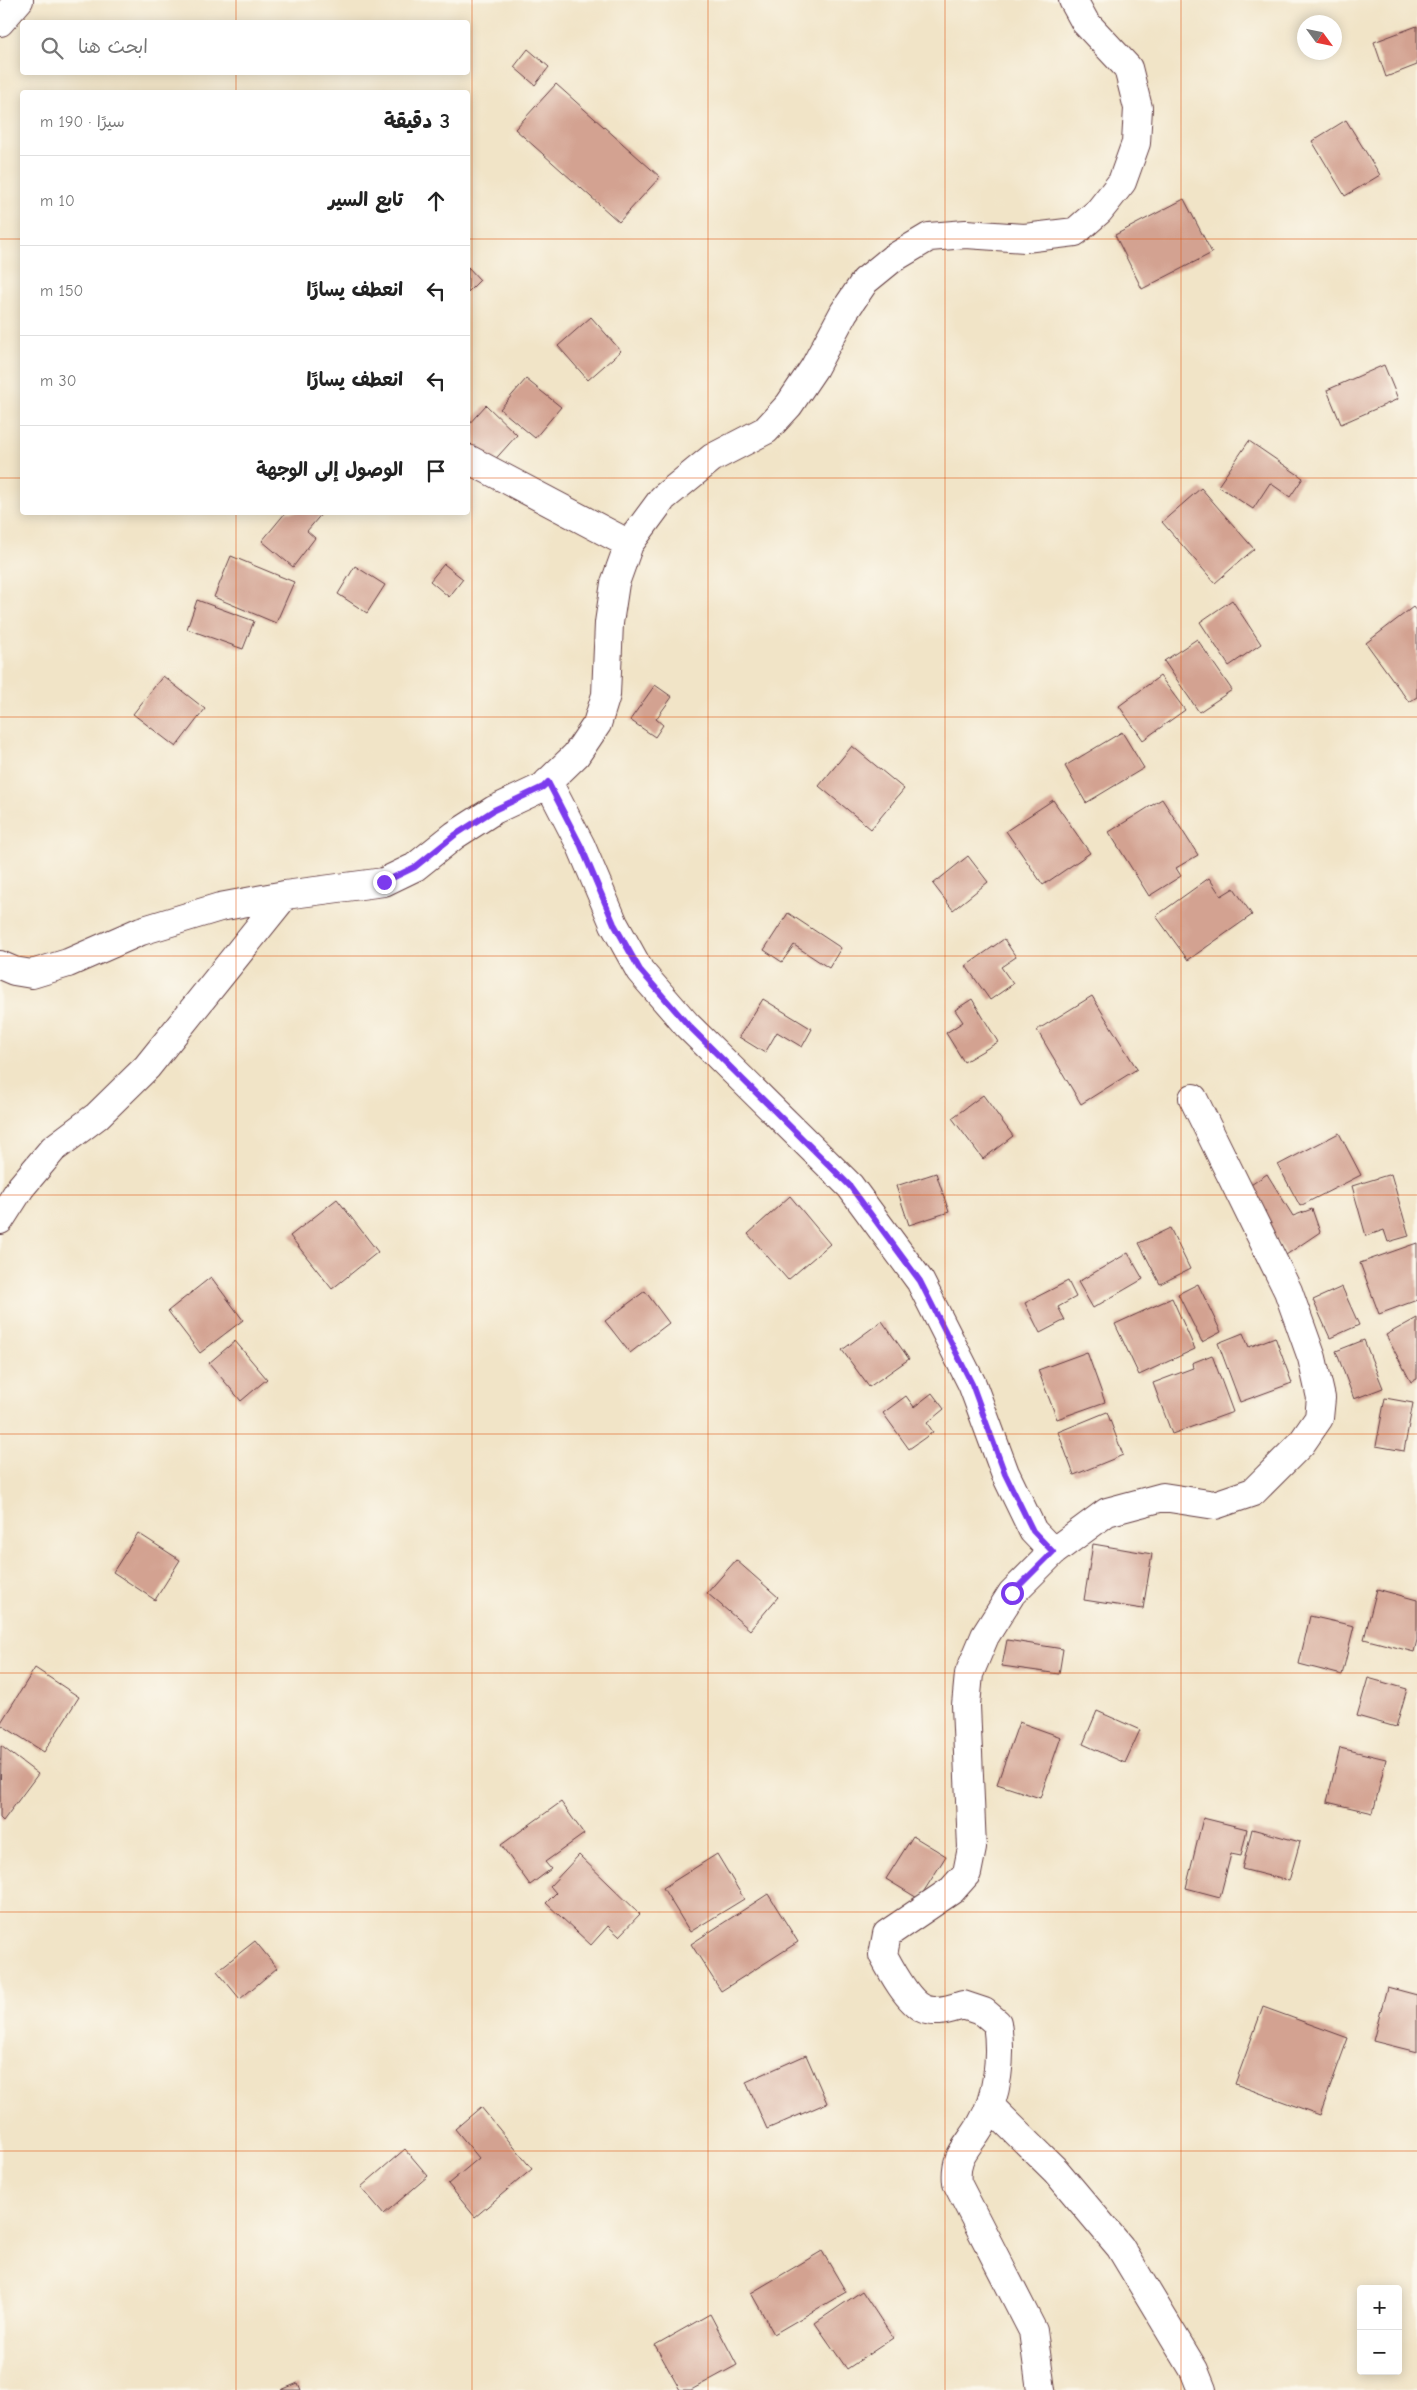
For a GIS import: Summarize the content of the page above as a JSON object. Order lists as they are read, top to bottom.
{
  "north": "bottom right",
  "page": {
    "search": "ابحث هنا",
    "heading": ["3 دقيقة", "سيرًا · 190 m"],
    "list": [
      ["تابع السير", "10 m"],
      ["انعطف يسارًا", "150 m"],
      ["انعطف يسارًا", "30 m"],
      "الوصول إلى الوجهة"
    ],
    "map_buttons": ["+", "−"]
  }
}
